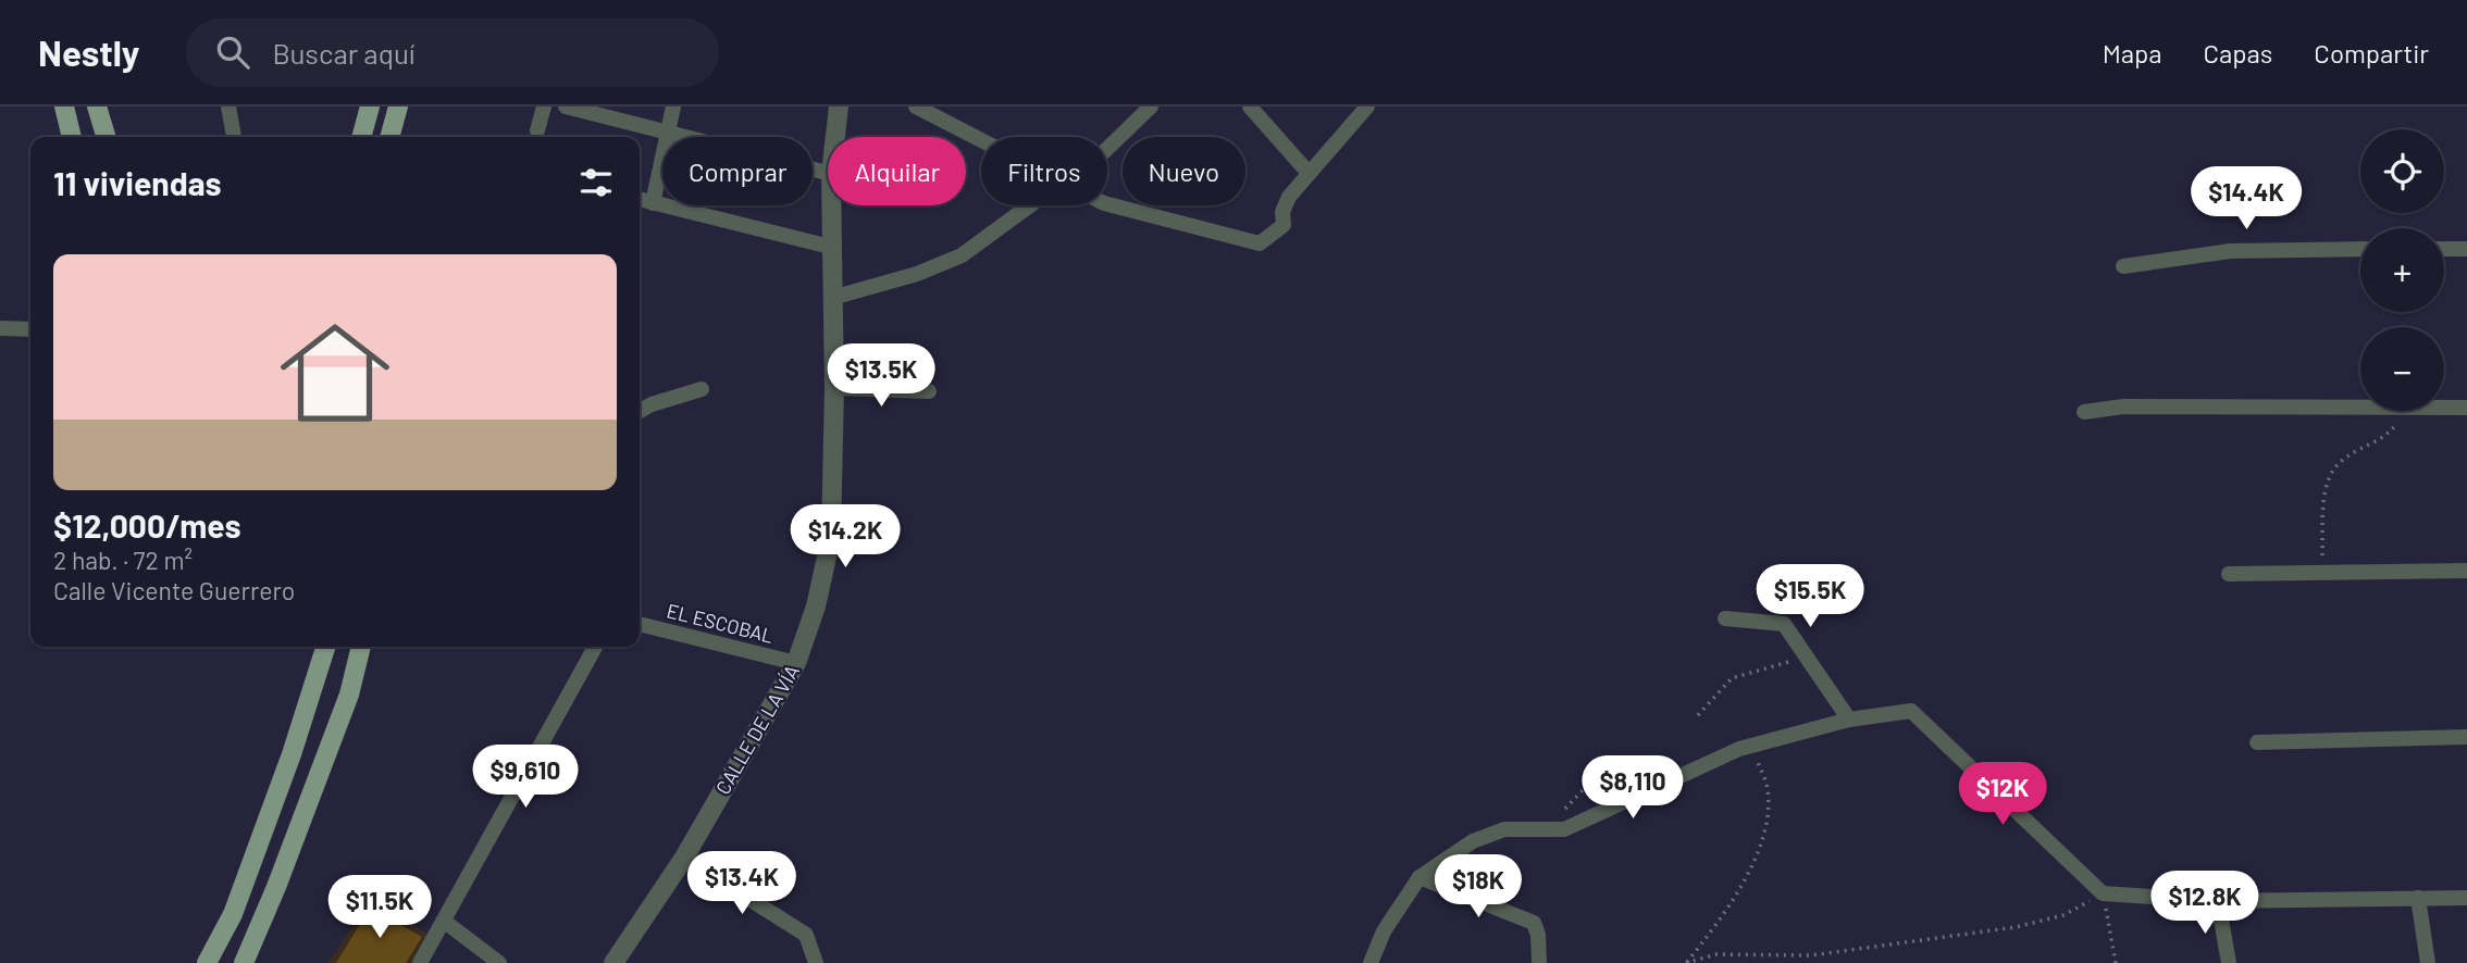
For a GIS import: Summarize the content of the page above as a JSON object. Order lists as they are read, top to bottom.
{
  "streets": {
    "street": ["EL ESCOBAL", "CALLE DE LA VÍA"]
  },
  "crossings": [
    ["EL ESCOBAL", "CALLE DE LA VÍA"]
  ],
  "page": {
    "header": "Nestly",
    "search": "Buscar aquí",
    "nav": ["Mapa", "Capas", "Compartir"],
    "map_buttons": ["+", "−"],
    "chip": [
      "Comprar",
      "Alquilar",
      "Filtros",
      "Nuevo"
    ],
    "heading": "11 viviendas",
    "price": [
      "$14.4K",
      "$13.5K",
      "$14.2K",
      "$15.5K",
      "$9,610",
      "$8,110",
      "$12K",
      "$13.4K",
      "$18K",
      "$12.8K",
      "$11.5K"
    ],
    "list": [
      {
        "name": "$12,000/mes",
        "note": "2 hab. · 72 m² · Calle Vicente Guerrero"
      }
    ]
  }
}
